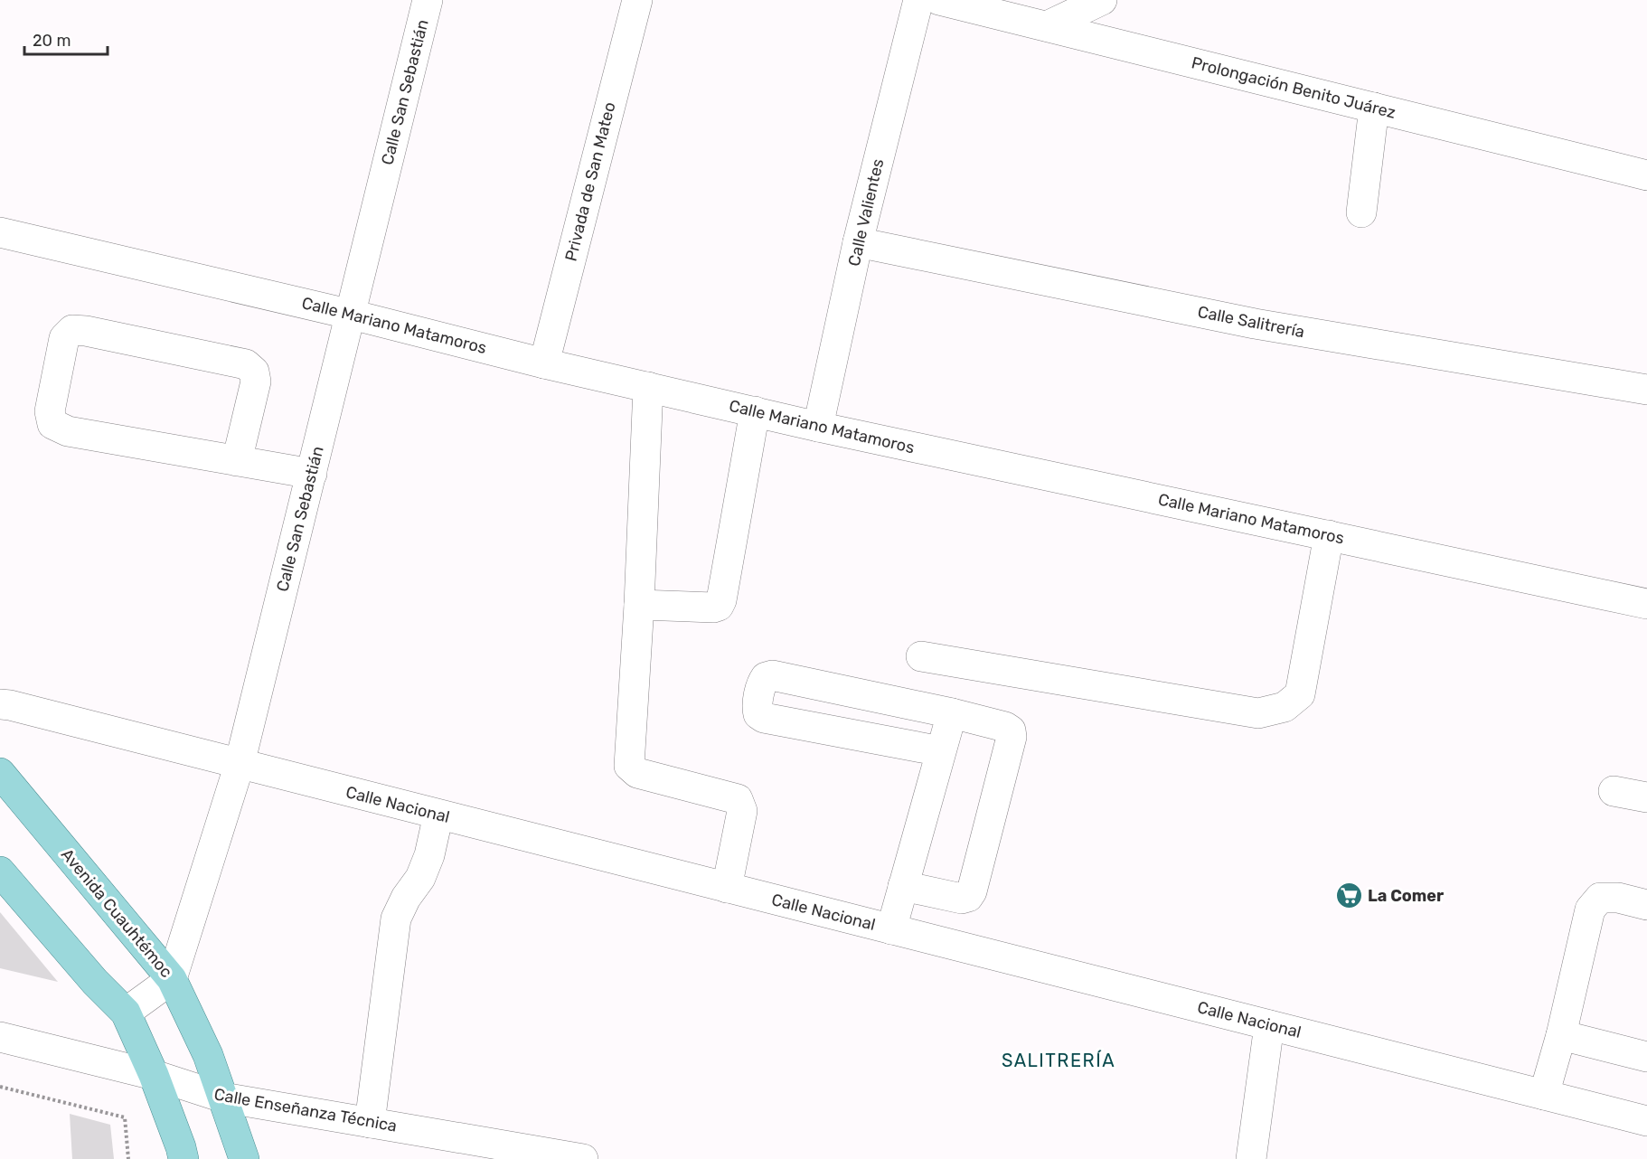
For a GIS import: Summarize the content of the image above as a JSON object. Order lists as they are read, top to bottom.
{
  "streets": {
    "main road": ["Avenida Cuauhtémoc"],
    "street": [
      "Prolongación Benito Juárez",
      "Calle San Sebastián",
      "Privada de San Mateo",
      "Calle Valientes",
      "Calle Salitrería",
      "Calle Mariano Matamoros",
      "Calle Nacional",
      "Calle Enseñanza Técnica"
    ]
  },
  "crossings": [
    ["Calle San Sebastián", "Calle Mariano Matamoros"],
    ["Calle San Sebastián", "Calle Nacional"],
    ["Calle San Sebastián", "Avenida Cuauhtémoc"],
    ["Privada de San Mateo", "Calle Mariano Matamoros"],
    ["Calle Valientes", "Calle Salitrería"],
    ["Calle Valientes", "Calle Mariano Matamoros"],
    ["Avenida Cuauhtémoc", "Calle Enseñanza Técnica"]
  ],
  "districts": ["SALITRERÍA"],
  "places": {
    "supermarket": ["La Comer"]
  },
  "scale_bar": "20 m"
}
